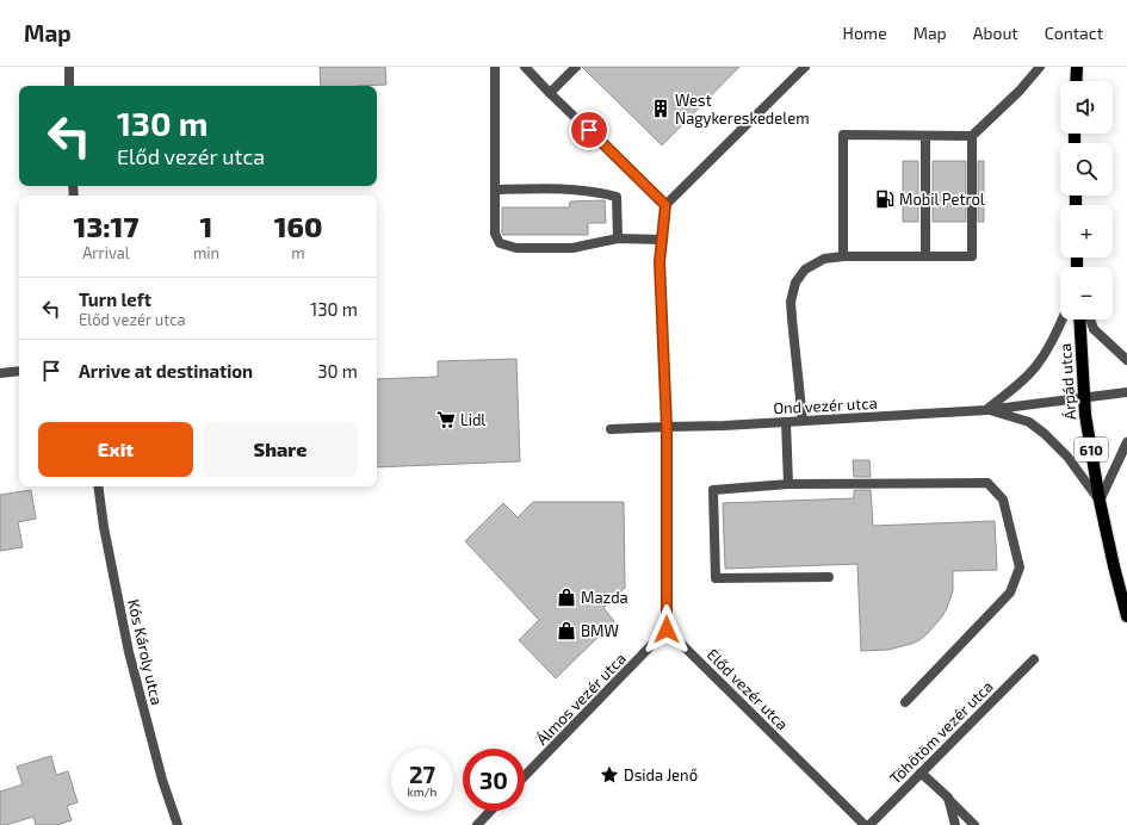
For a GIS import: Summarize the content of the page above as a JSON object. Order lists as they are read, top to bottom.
{
  "streets": {
    "main road": ["Árpád utca", "610"],
    "street": [
      "Ond vezér utca",
      "Kós Károly utca",
      "Előd vezér utca",
      "Álmos vezér utca",
      "Töhötöm vezér utca"
    ]
  },
  "crossings": [
    ["Árpád utca", "Ond vezér utca"],
    ["Előd vezér utca", "Álmos vezér utca"]
  ],
  "places": {
    "building": ["West Nagykereskedelem"],
    "fuel station": ["Mobil Petrol"],
    "supermarket": ["Lidl"],
    "shop": ["Mazda", "BMW"],
    "place": ["Dsida Jenő"]
  },
  "page": {
    "header": "Map",
    "nav": [
      "Home",
      "Map",
      "About",
      "Contact"
    ],
    "map_buttons": ["+", "−"],
    "turn": ["130 m", "Előd vezér utca"],
    "eta": [
      "13:17",
      "Arrival",
      "1",
      "min",
      "160",
      "m"
    ],
    "list": [
      {
        "name": "Turn left",
        "note": "Előd vezér utca",
        "value": "130 m"
      },
      {
        "name": "Arrive at destination",
        "value": "30 m"
      }
    ],
    "buttons": ["Exit", "Share"],
    "speed": "27 km/h",
    "limit": "30"
  }
}
